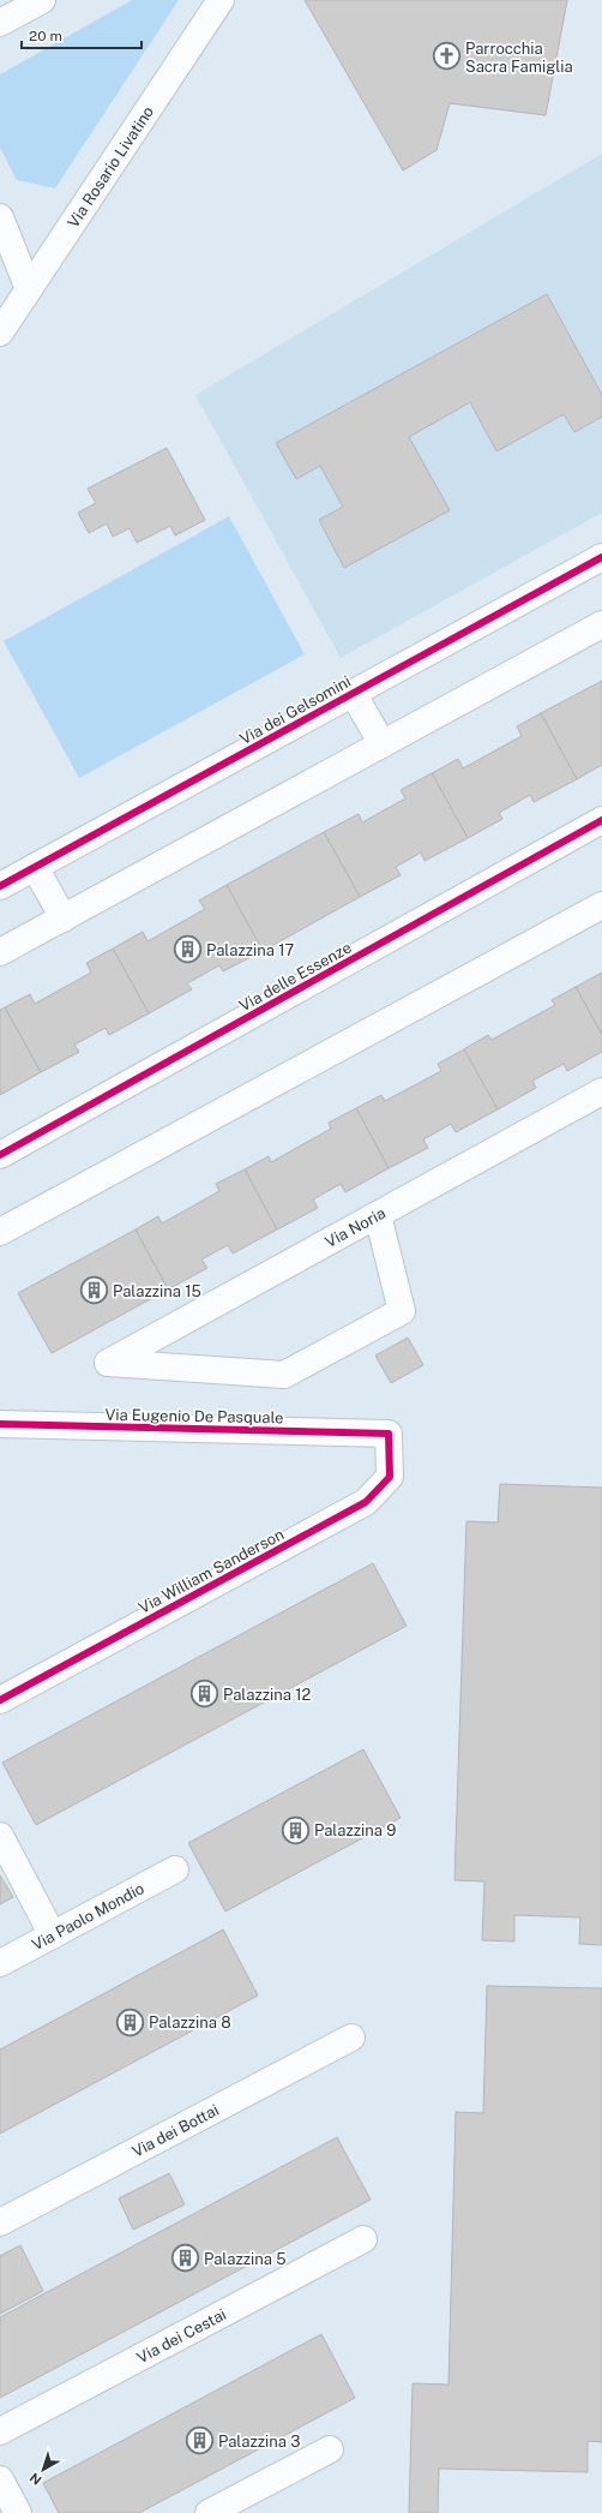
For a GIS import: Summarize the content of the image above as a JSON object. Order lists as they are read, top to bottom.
{
  "streets": {
    "street": [
      "Via Rosario Livatino",
      "Via dei Gelsomini",
      "Via delle Essenze",
      "Via Noria",
      "Via Eugenio De Pasquale",
      "Via William Sanderson",
      "Via Paolo Mondio",
      "Via dei Bottai",
      "Via dei Cestai"
    ]
  },
  "crossings": [
    ["Via Eugenio De Pasquale", "Via William Sanderson"]
  ],
  "places": {
    "church": ["Parrocchia Sacra Famiglia"],
    "building": [
      "Palazzina 17",
      "Palazzina 15",
      "Palazzina 12",
      "Palazzina 9",
      "Palazzina 8",
      "Palazzina 5",
      "Palazzina 3"
    ]
  },
  "scale_bar": "20 m",
  "north": "bottom left"
}
